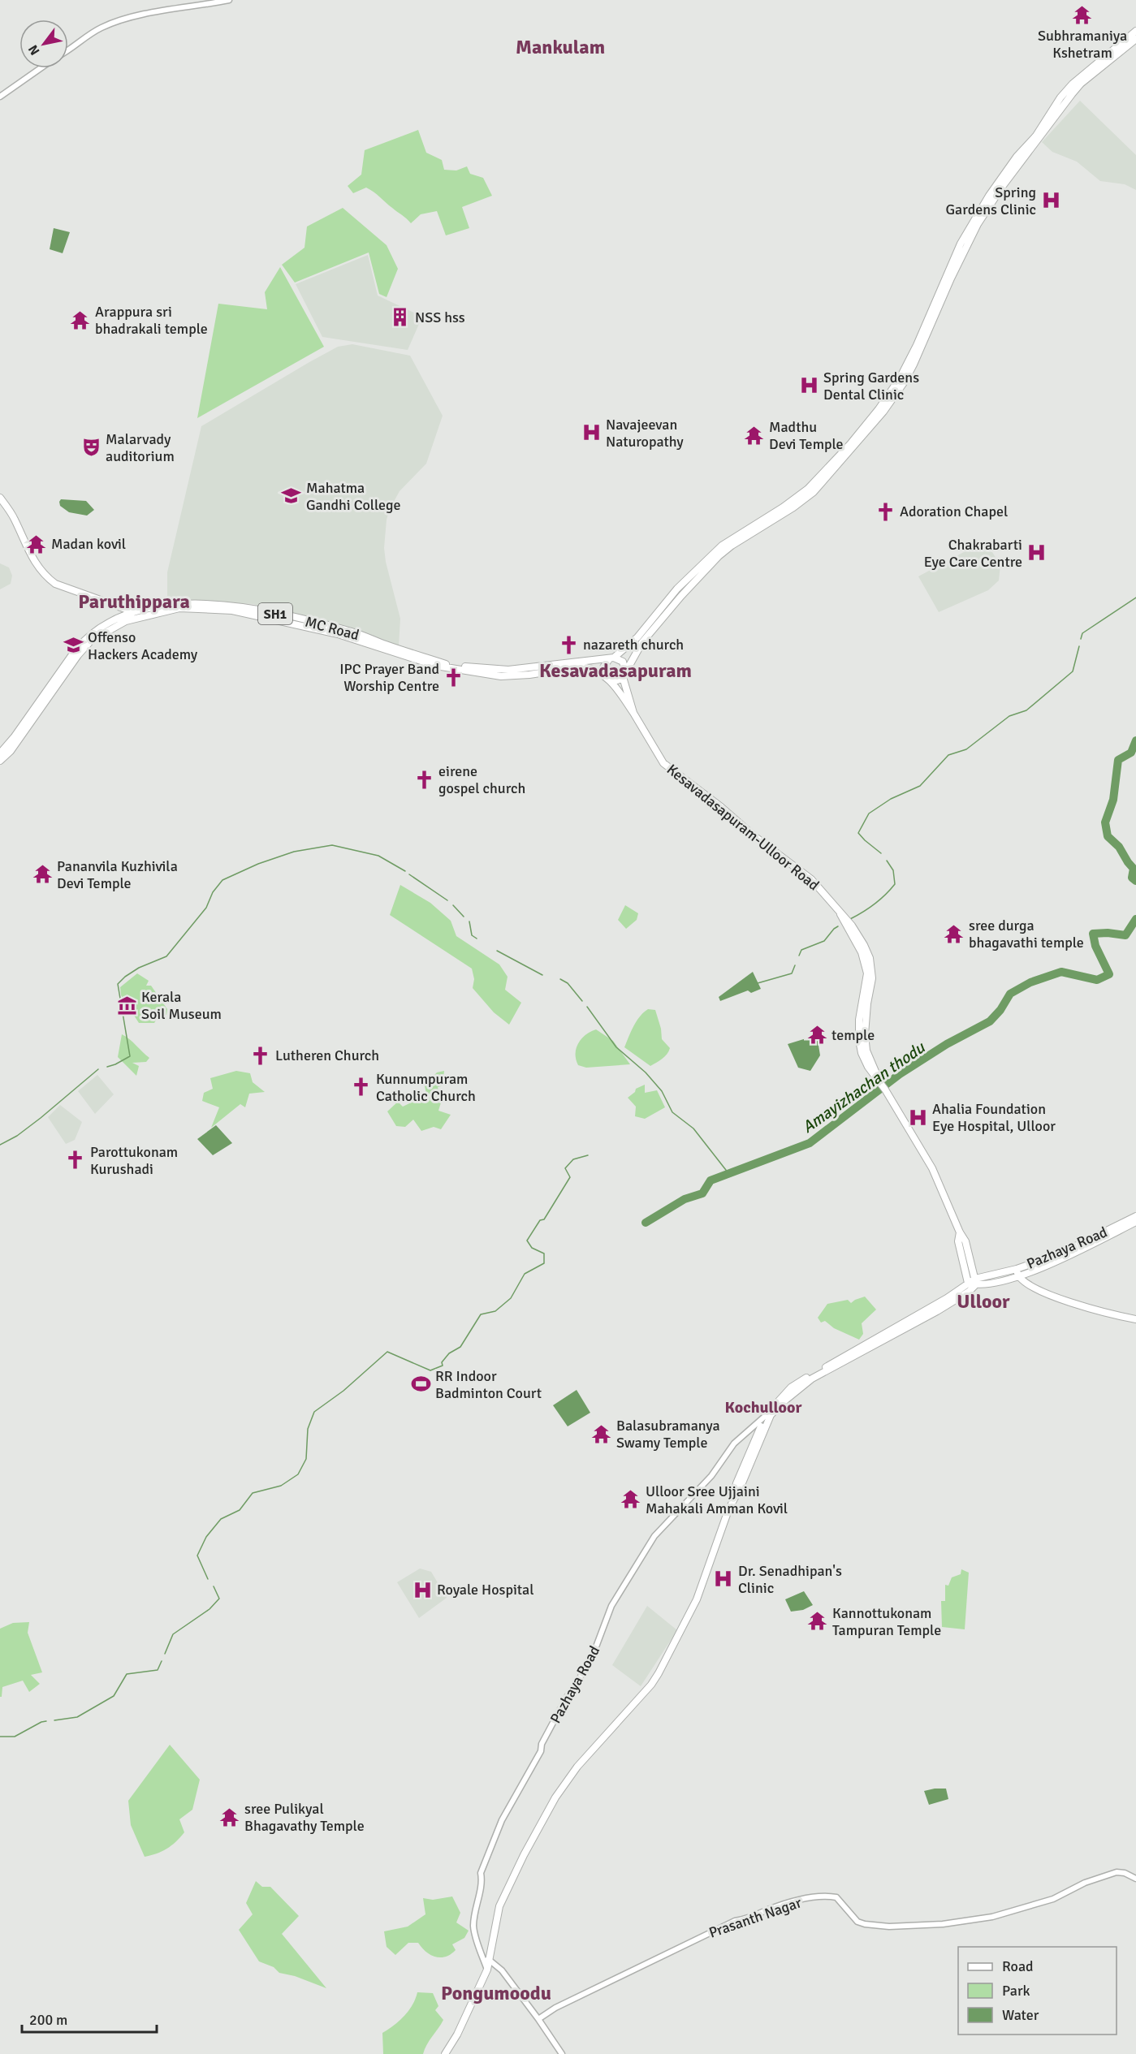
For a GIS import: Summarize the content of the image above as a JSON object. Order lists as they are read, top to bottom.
{
  "streets": {
    "main road": [
      "SH1",
      "MC Road",
      "Kesavadasapuram-Ulloor Road",
      "Pazhaya Road"
    ],
    "street": ["Prasanth Nagar"]
  },
  "districts": [
    "Mankulam",
    "Paruthippara",
    "Kesavadasapuram",
    "Ulloor",
    "Kochulloor",
    "Pongumoodu"
  ],
  "water": ["Amayizhachan thodu"],
  "places": {
    "temple": [
      "Subhramaniya Kshetram",
      "Arappura sri bhadrakali temple",
      "Madthu Devi Temple",
      "Madan kovil",
      "Pananvila Kuzhivila Devi Temple",
      "sree durga bhagavathi temple",
      "temple",
      "Balasubramanya Swamy Temple",
      "Ulloor Sree Ujjaini Mahakali Amman Kovil",
      "Kannottukonam Tampuran Temple",
      "sree Pulikyal Bhagavathy Temple"
    ],
    "hospital": [
      "Spring Gardens Clinic",
      "Spring Gardens Dental Clinic",
      "Navajeevan Naturopathy",
      "Chakrabarti Eye Care Centre",
      "Ahalia Foundation Eye Hospital, Ulloor",
      "Dr. Senadhipan's Clinic",
      "Royale Hospital"
    ],
    "building": ["NSS hss"],
    "theatre": ["Malarvady auditorium"],
    "school or university": ["Mahatma Gandhi College", "Offenso Hackers Academy"],
    "church": [
      "Adoration Chapel",
      "nazareth church",
      "IPC Prayer Band Worship Centre",
      "eirene gospel church",
      "Lutheren Church",
      "Kunnumpuram Catholic Church",
      "Parottukonam Kurushadi"
    ],
    "museum": ["Kerala Soil Museum"],
    "sports": ["RR Indoor Badminton Court"]
  },
  "legend": ["Road", "Park", "Water"],
  "scale_bar": "200 m",
  "north": "bottom left"
}
